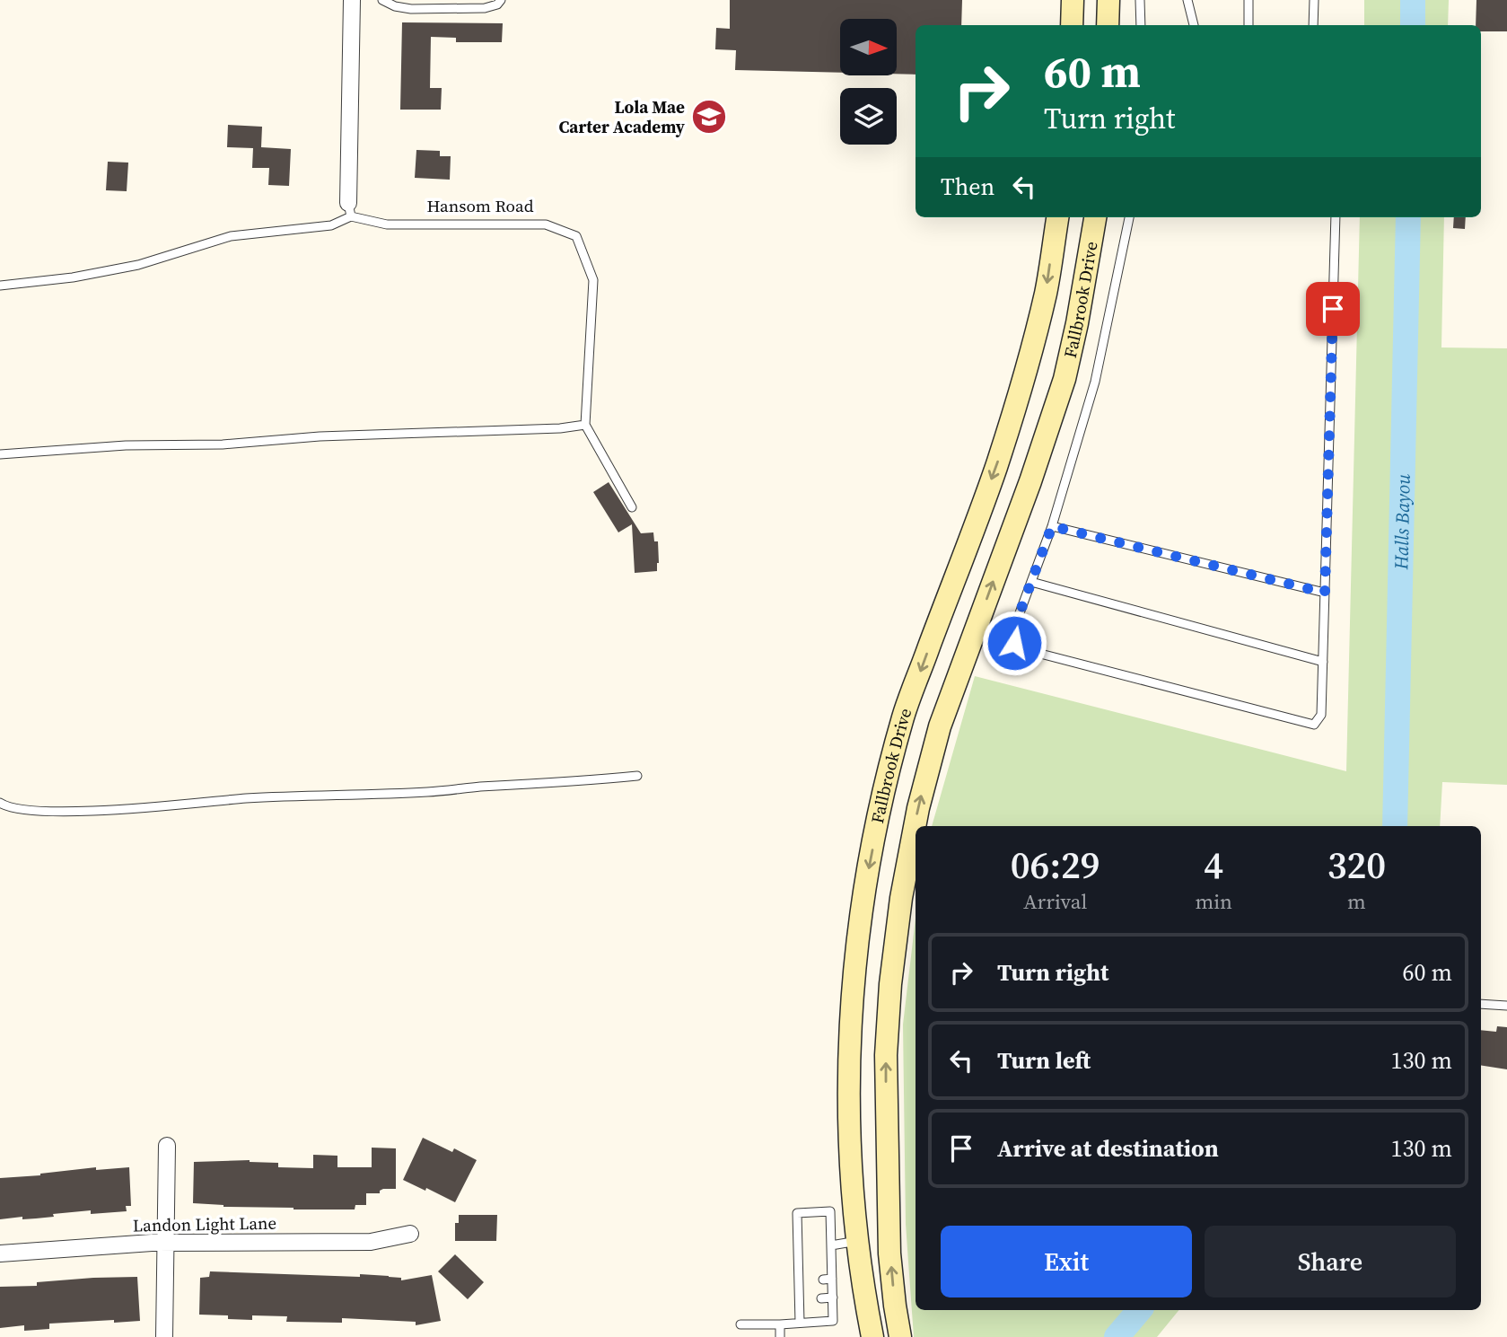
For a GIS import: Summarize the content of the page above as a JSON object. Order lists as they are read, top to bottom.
{
  "streets": {
    "main road": ["Fallbrook Drive"],
    "street": ["Landon Light Lane"],
    "lane": ["Hansom Road"]
  },
  "water": ["Halls Bayou"],
  "places": {
    "school or university": ["Lola Mae Carter Academy"]
  },
  "north": "right",
  "page": {
    "turn": ["60 m", "Turn right"],
    "then": "Then",
    "eta": [
      "06:29",
      "Arrival",
      "4",
      "min",
      "320",
      "m"
    ],
    "list": [
      {
        "name": "Turn right",
        "value": "60 m"
      },
      {
        "name": "Turn left",
        "value": "130 m"
      },
      {
        "name": "Arrive at destination",
        "value": "130 m"
      }
    ],
    "buttons": ["Exit", "Share"]
  }
}
